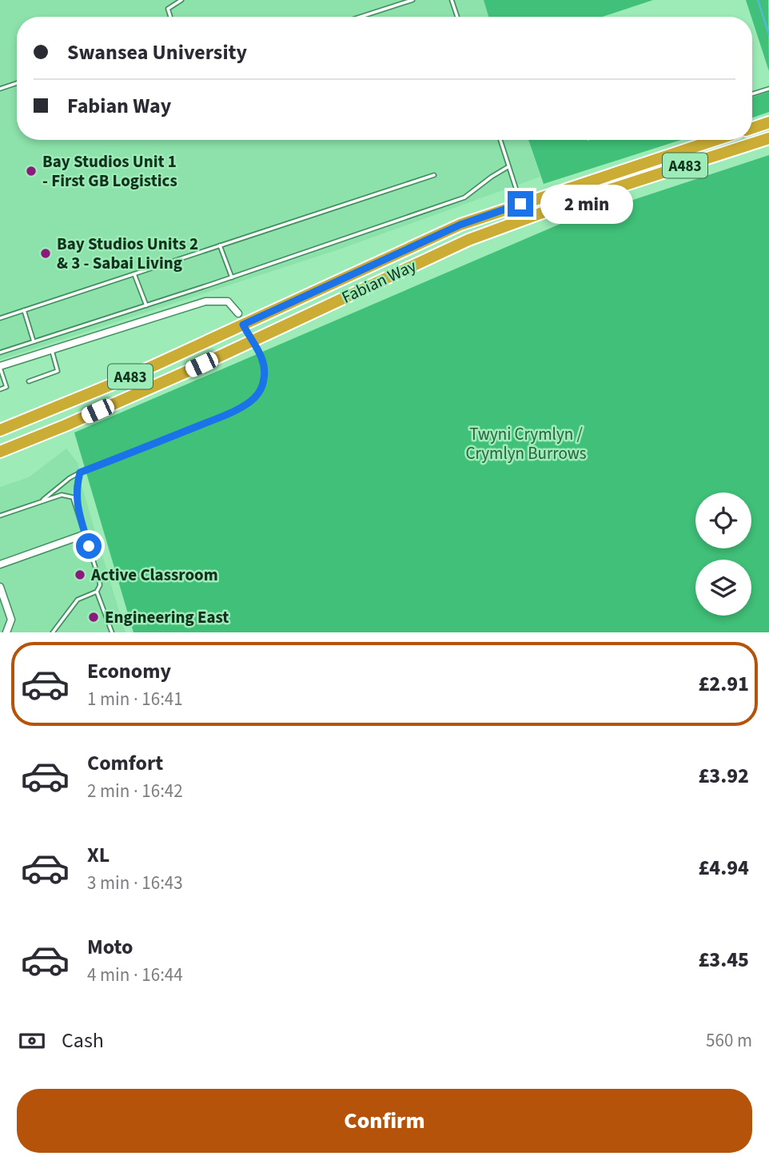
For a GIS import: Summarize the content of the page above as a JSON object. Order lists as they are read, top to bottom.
{
  "streets": {
    "highway": ["A483", "Fabian Way"]
  },
  "parks": ["Twyni Crymlyn / Crymlyn Burrows"],
  "places": [
    "Bay Studios Unit 1 - First GB Logistics",
    "Bay Studios Units 2 & 3 - Sabai Living",
    "Active Classroom",
    "Engineering East"
  ],
  "page": {
    "banner": ["Swansea University", "Fabian Way"],
    "bubble": "2 min",
    "list": [
      {
        "name": "Economy",
        "note": "1 min · 16:41",
        "value": "£2.91"
      },
      {
        "name": "Comfort",
        "note": "2 min · 16:42",
        "value": "£3.92"
      },
      {
        "name": "XL",
        "note": "3 min · 16:43",
        "value": "£4.94"
      },
      {
        "name": "Moto",
        "note": "4 min · 16:44",
        "value": "£3.45"
      }
    ],
    "pay": ["Cash", "560 m"],
    "buttons": "Confirm"
  }
}
